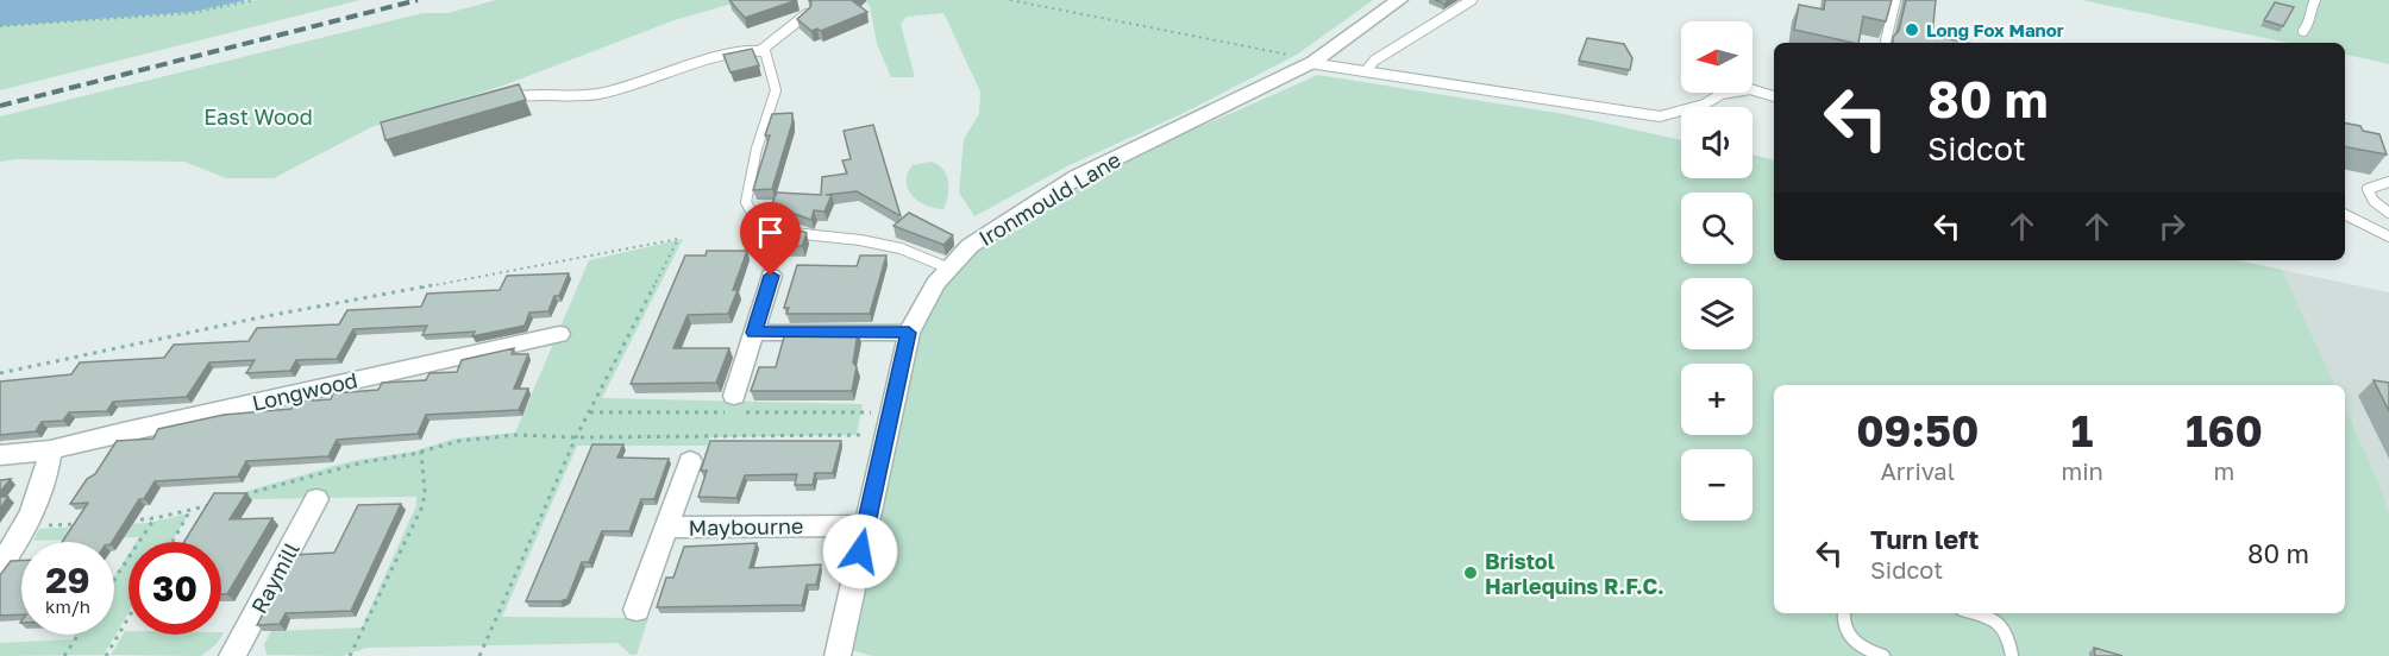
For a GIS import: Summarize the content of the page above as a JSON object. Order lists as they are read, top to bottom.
{
  "streets": {
    "street": [
      "Ironmould Lane",
      "Longwood",
      "Maybourne",
      "Raymill"
    ]
  },
  "crossings": [
    ["Ironmould Lane", "Maybourne"]
  ],
  "parks": ["East Wood"],
  "places": ["Long Fox Manor", "Bristol Harlequins R.F.C."],
  "north": "left",
  "page": {
    "map_buttons": ["+", "−"],
    "turn": ["80 m", "Sidcot"],
    "eta": [
      "09:50",
      "Arrival",
      "1",
      "min",
      "160",
      "m"
    ],
    "list": [
      {
        "name": "Turn left",
        "note": "Sidcot",
        "value": "80 m"
      }
    ],
    "speed": "29 km/h",
    "limit": "30"
  }
}
